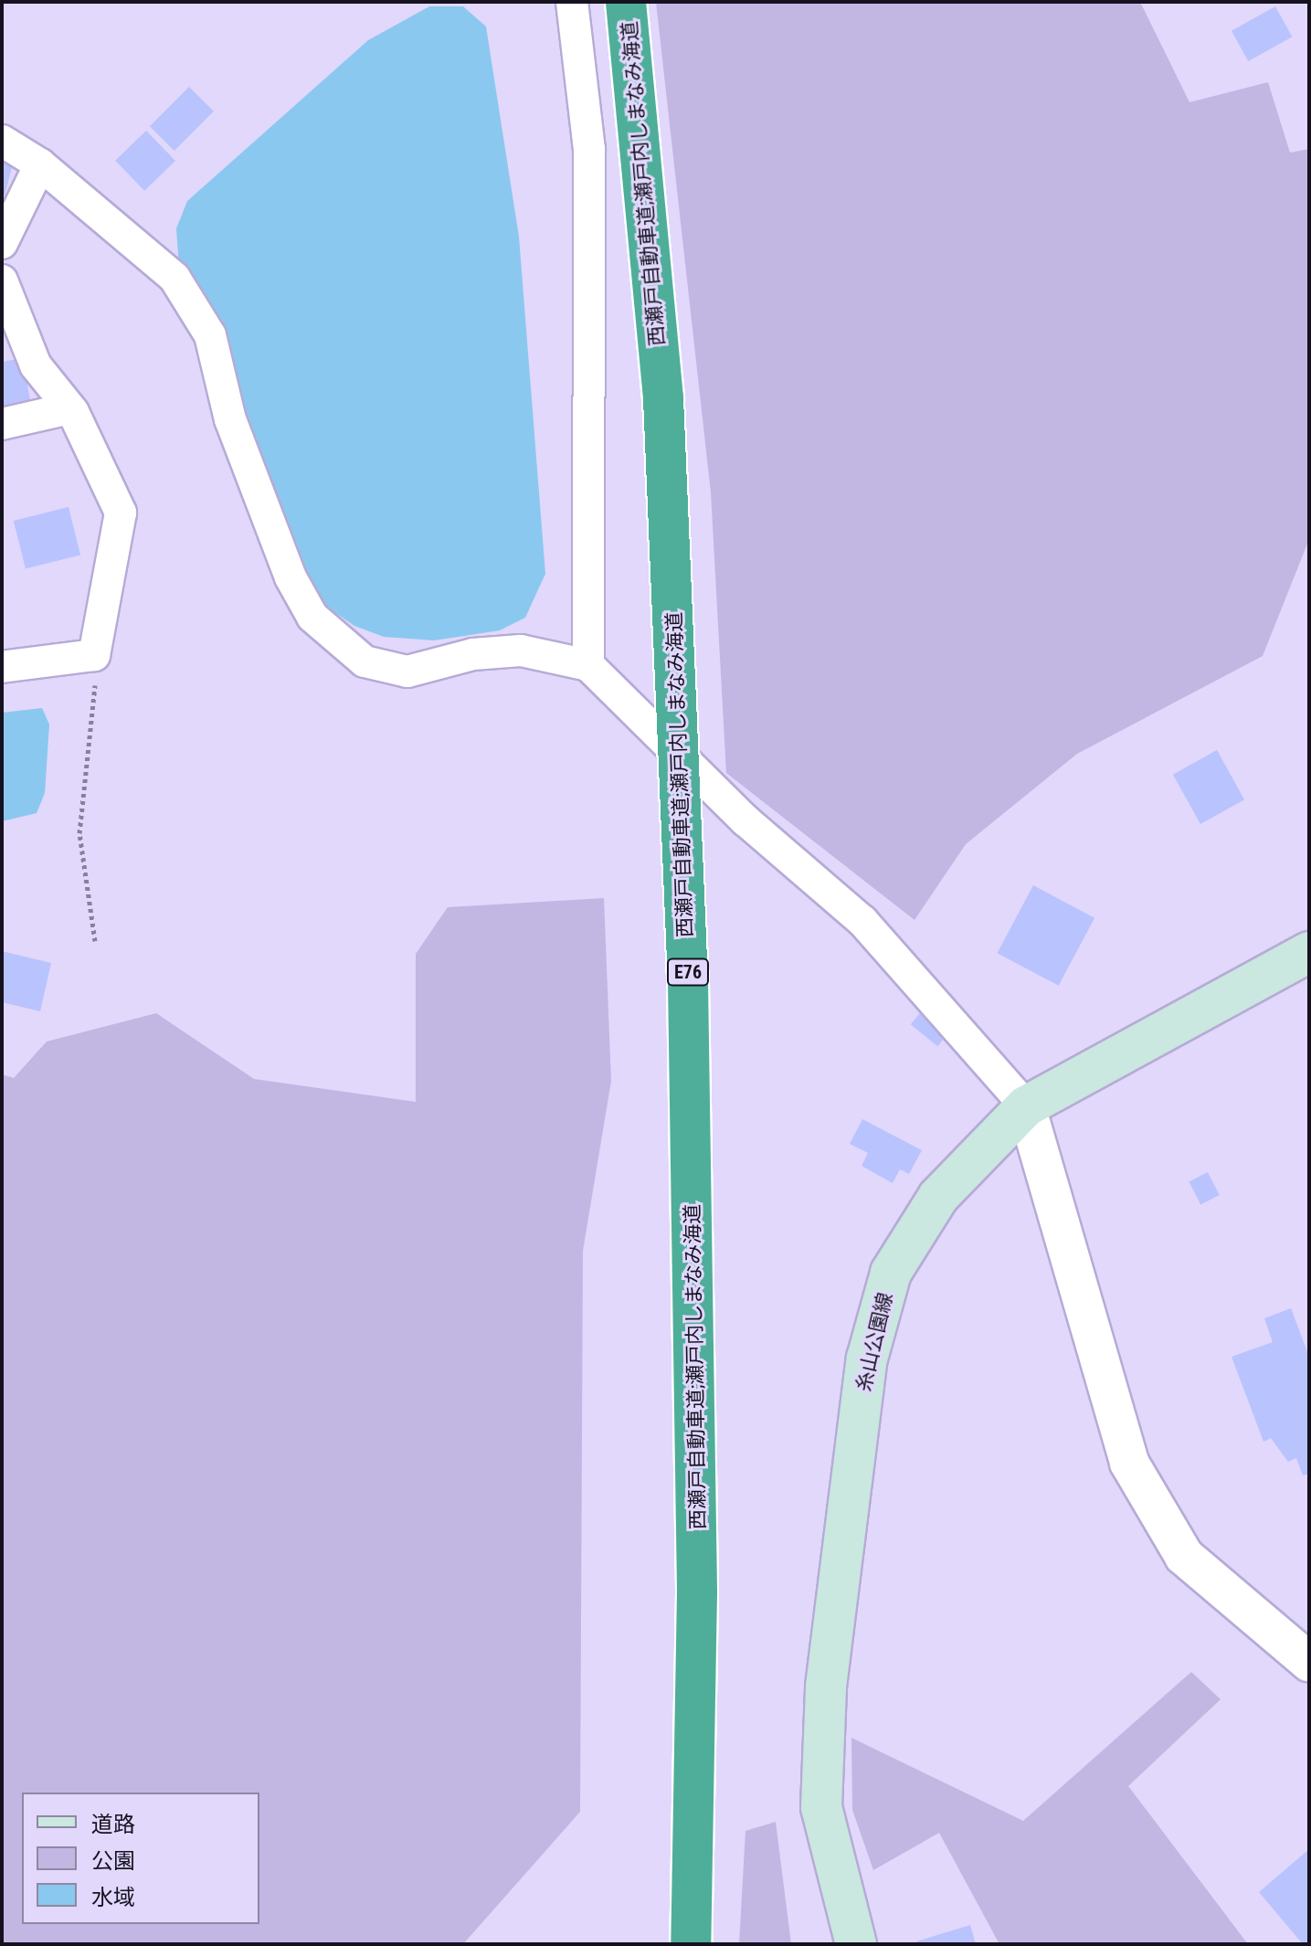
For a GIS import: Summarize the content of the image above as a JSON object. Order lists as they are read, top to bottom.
{
  "streets": {
    "highway": ["西瀬戸自動車道;瀬戸内しまなみ海道", "E76"],
    "main road": ["糸山公園線"]
  },
  "legend": ["道路", "公園", "水域"]
}
